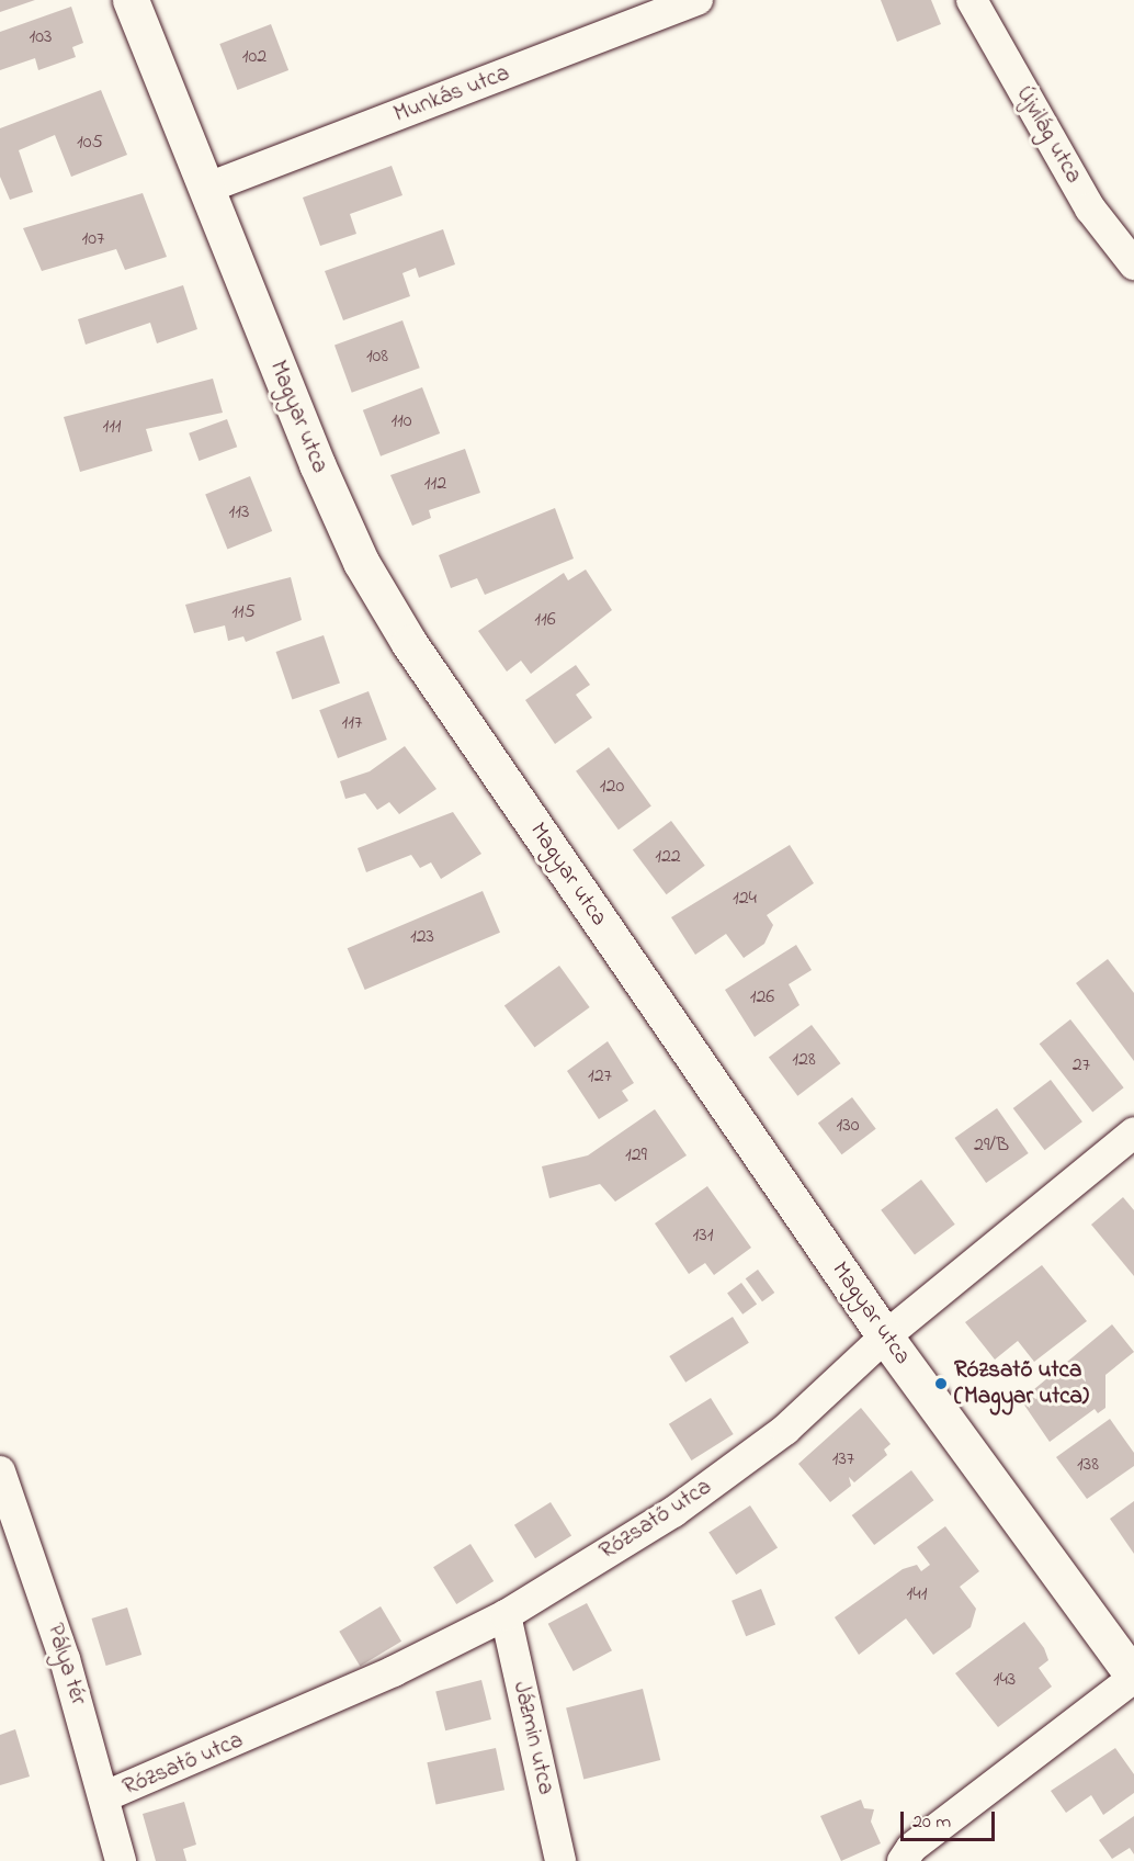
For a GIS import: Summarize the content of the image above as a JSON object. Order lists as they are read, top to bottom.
{
  "streets": {
    "street": [
      "Munkás utca",
      "Újvilág utca",
      "Magyar utca",
      "Rózsatő utca",
      "Pálya tér",
      "Jázmin utca"
    ]
  },
  "crossings": [
    ["Munkás utca", "Magyar utca"],
    ["Magyar utca", "Rózsatő utca"],
    ["Rózsatő utca", "Pálya tér"],
    ["Rózsatő utca", "Jázmin utca"]
  ],
  "places": ["Rózsatő utca (Magyar utca)"],
  "house_numbers": [
    "103",
    "102",
    "105",
    "107",
    "108",
    "110",
    "111",
    "112",
    "113",
    "115",
    "116",
    "117",
    "120",
    "122",
    "124",
    "123",
    "126",
    "128",
    "27",
    "127",
    "130",
    "29/B",
    "129",
    "131",
    "137",
    "138",
    "141",
    "143"
  ],
  "scale_bar": "20 m"
}
